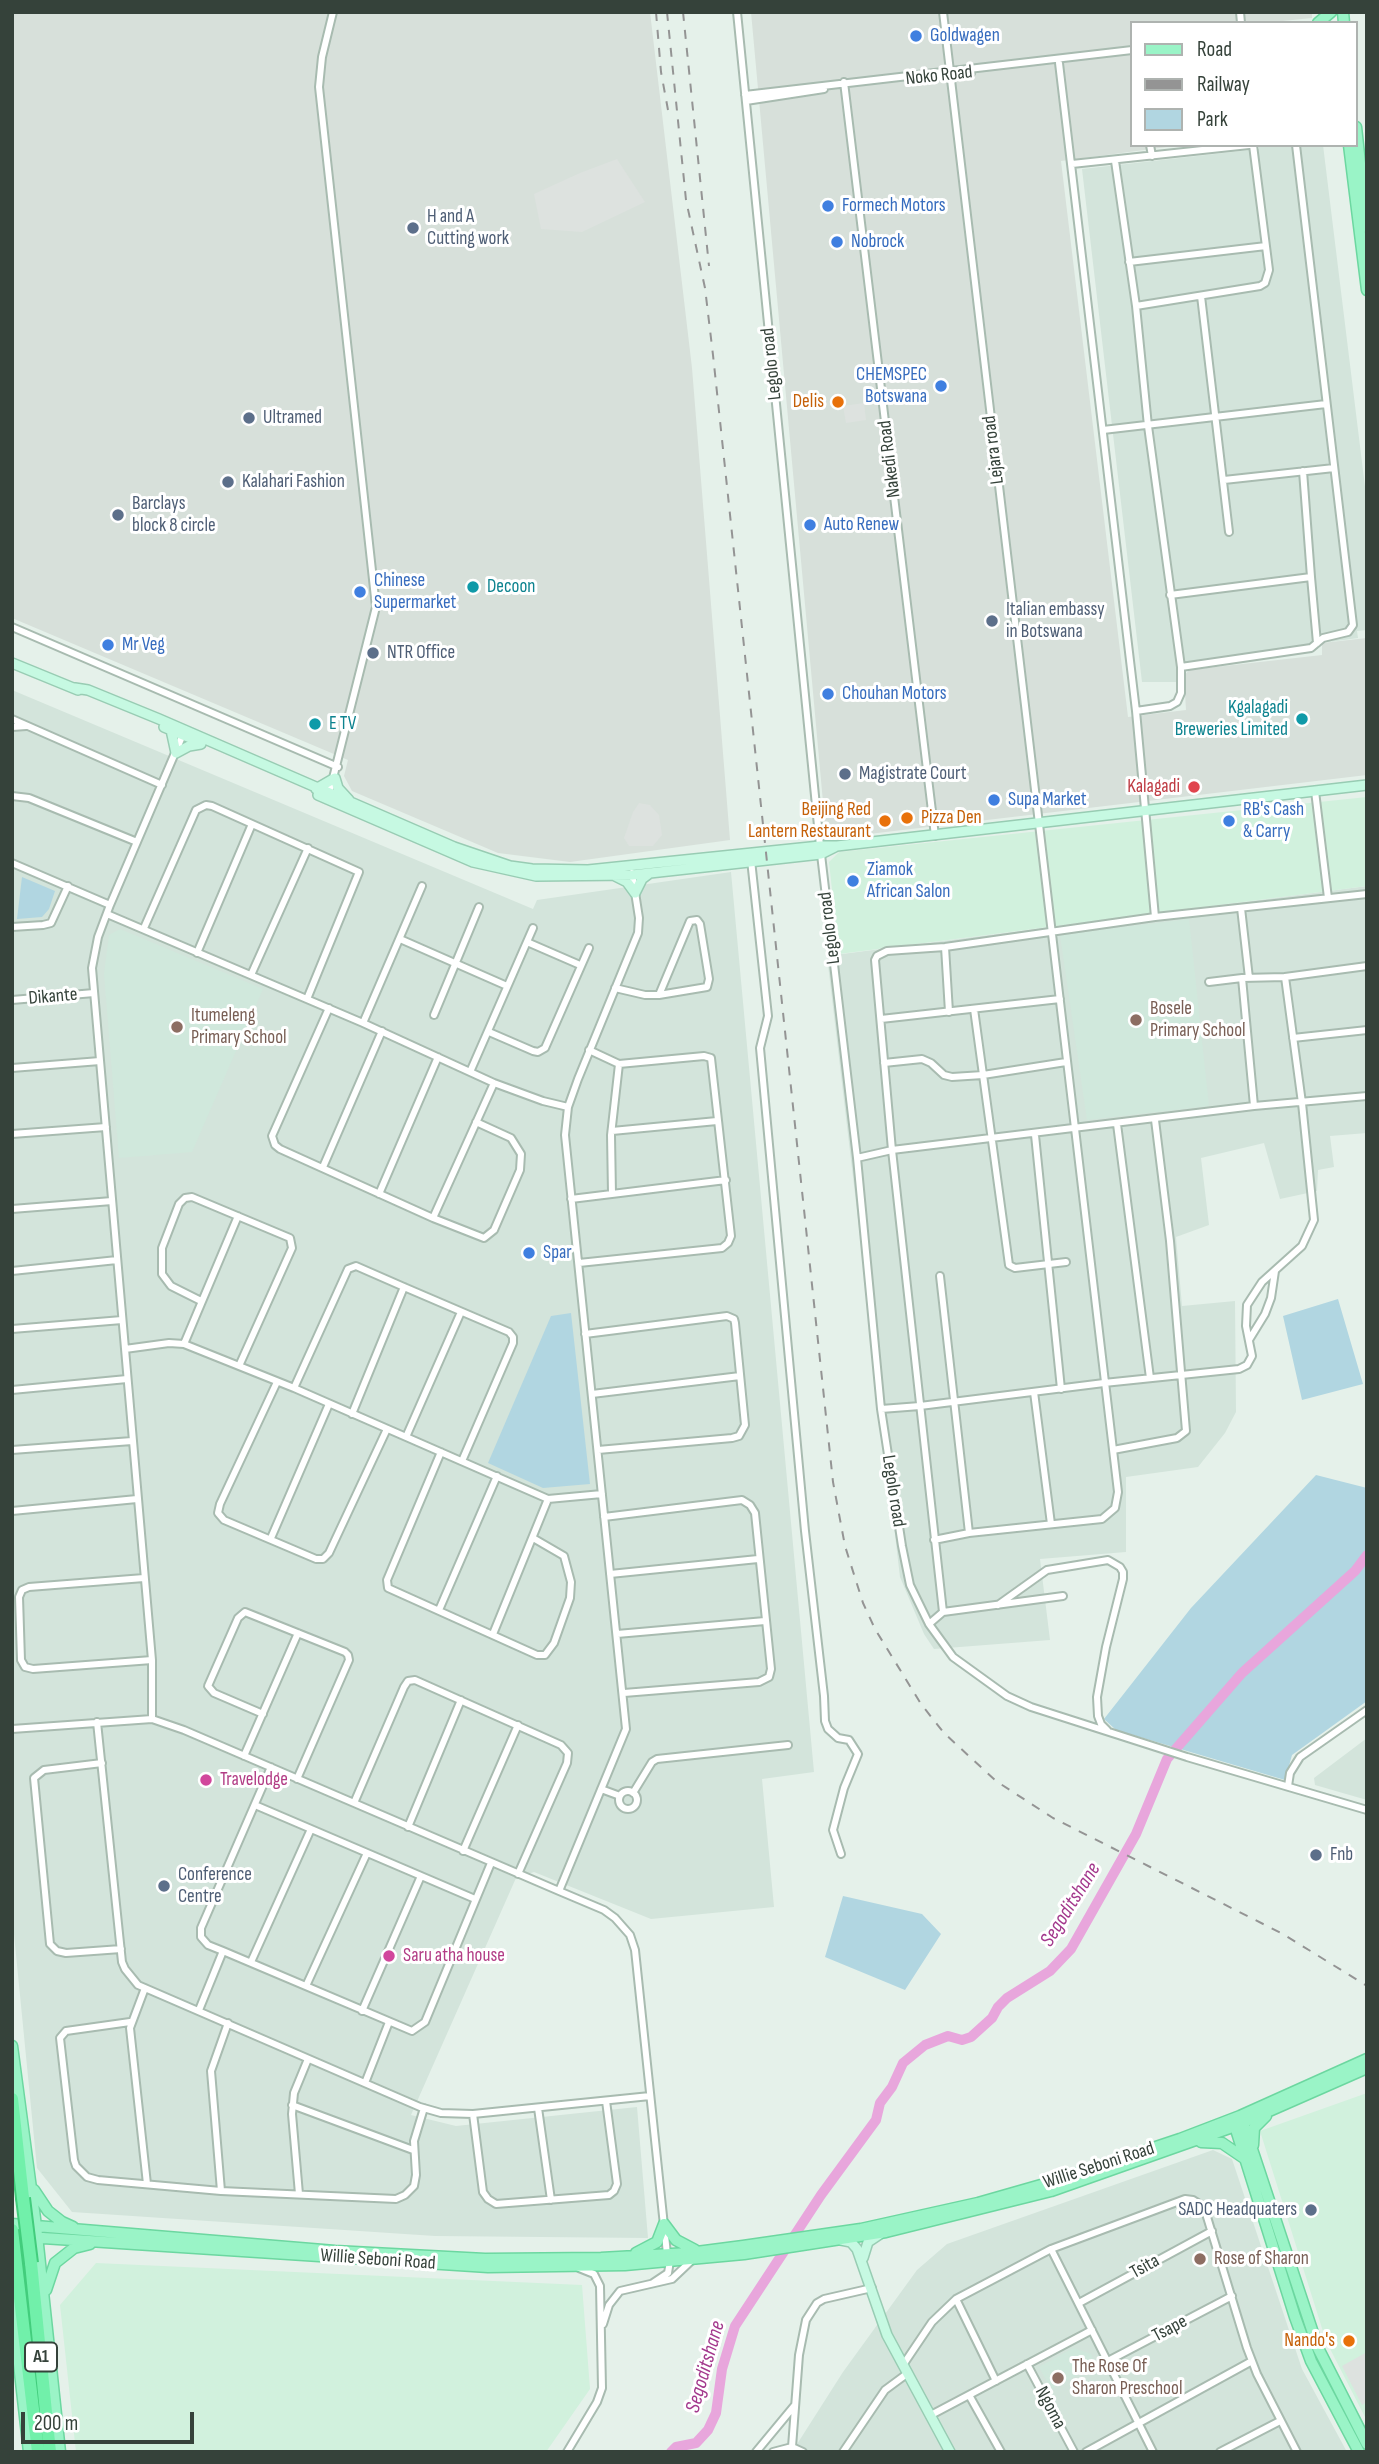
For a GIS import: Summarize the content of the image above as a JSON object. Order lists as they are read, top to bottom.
{
  "streets": {
    "highway": ["A1"],
    "main road": ["Willie Seboni Road"],
    "street": [
      "Noko Road",
      "Legolo road",
      "Lejara road",
      "Nakedi Road",
      "Dikante",
      "Tsita",
      "Tsape",
      "Ngoma"
    ]
  },
  "crossings": [
    ["Noko Road", "Legolo road"],
    ["Noko Road", "Lejara road"],
    ["Noko Road", "Nakedi Road"]
  ],
  "water": ["Segoditshane"],
  "places": [
    "Goldwagen",
    "Formech Motors",
    "H and A Cutting work",
    "Nobrock",
    "CHEMSPEC Botswana",
    "Delis",
    "Ultramed",
    "Kalahari Fashion",
    "Barclays block 8 circle",
    "Auto Renew",
    "Decoon",
    "Chinese Supermarket",
    "Italian embassy in Botswana",
    "Mr Veg",
    "NTR Office",
    "Chouhan Motors",
    "Kgalagadi Breweries Limited",
    "E TV",
    "Magistrate Court",
    "Kalagadi",
    "Supa Market",
    "Pizza Den",
    "Beijing Red Lantern Restaurant",
    "RB's Cash & Carry",
    "Ziamok African Salon",
    "Bosele Primary School",
    "Itumeleng Primary School",
    "Spar",
    "Travelodge",
    "Fnb",
    "Conference Centre",
    "Saru atha house",
    "SADC Headquaters",
    "Rose of Sharon",
    "Nando's",
    "The Rose Of Sharon Preschool"
  ],
  "legend": ["Road", "Railway", "Park"],
  "scale_bar": "200 m"
}
